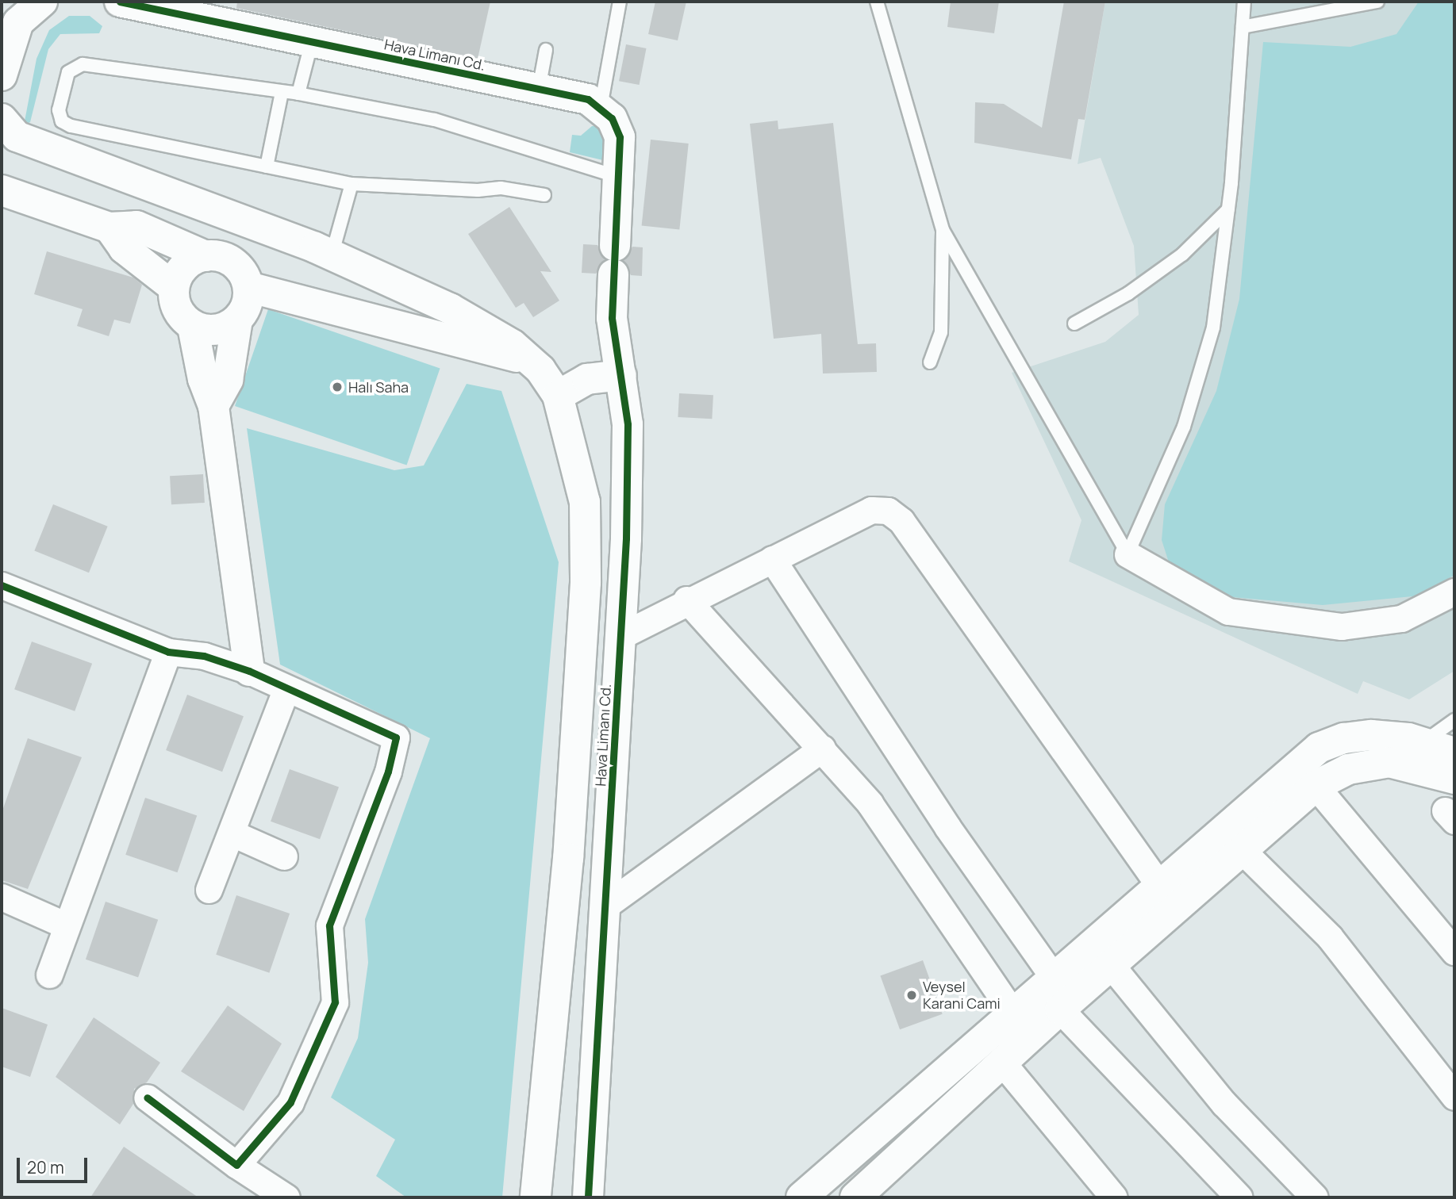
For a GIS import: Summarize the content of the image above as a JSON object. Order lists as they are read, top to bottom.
{
  "streets": {
    "street": ["Hava Limanı Cd."]
  },
  "places": ["Halı Saha", "Veysel Karani Cami"],
  "scale_bar": "20 m"
}
